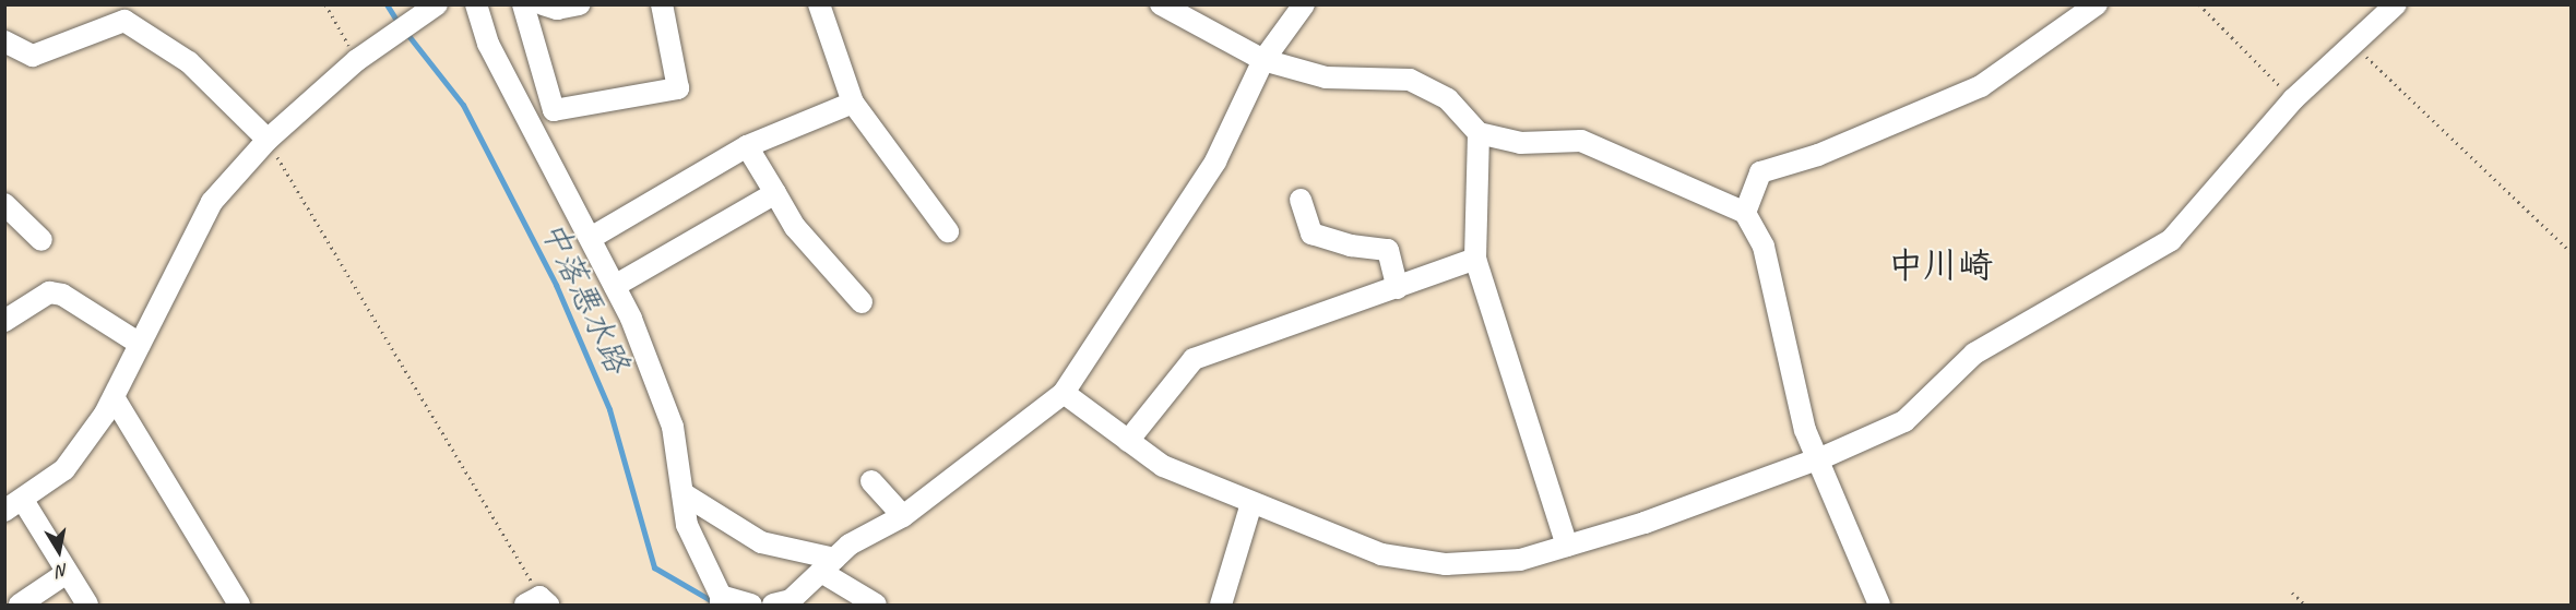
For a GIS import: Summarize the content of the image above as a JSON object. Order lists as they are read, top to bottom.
{
  "districts": ["中川崎"],
  "water": ["中落悪水路"],
  "north": "bottom"
}
